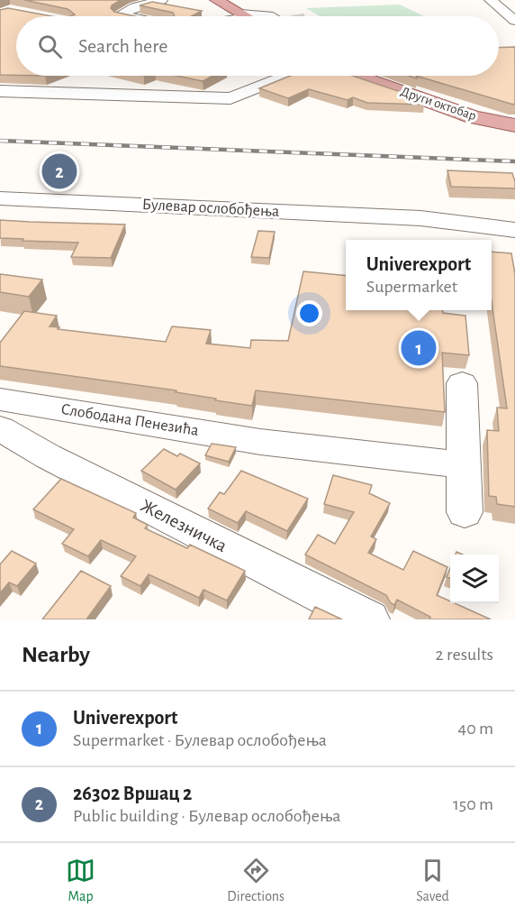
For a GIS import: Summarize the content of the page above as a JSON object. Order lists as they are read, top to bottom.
{
  "streets": {
    "main road": ["Други октобар"],
    "street": ["Булевар ослобођења", "Слободана Пенезића", "Железничка"]
  },
  "page": {
    "search": "Search here",
    "pins": ["2", "1"],
    "popup": ["Univerexport", "Supermarket"],
    "heading": ["Nearby", "2 results"],
    "list": [
      {
        "mark": "1",
        "name": "Univerexport",
        "note": "Supermarket · Булевар ослобођења",
        "value": "40 m"
      },
      {
        "mark": "2",
        "name": "26302 Вршац 2",
        "note": "Public building · Булевар ослобођења",
        "value": "150 m"
      }
    ],
    "nav": ["Map", "Directions", "Saved"]
  }
}
